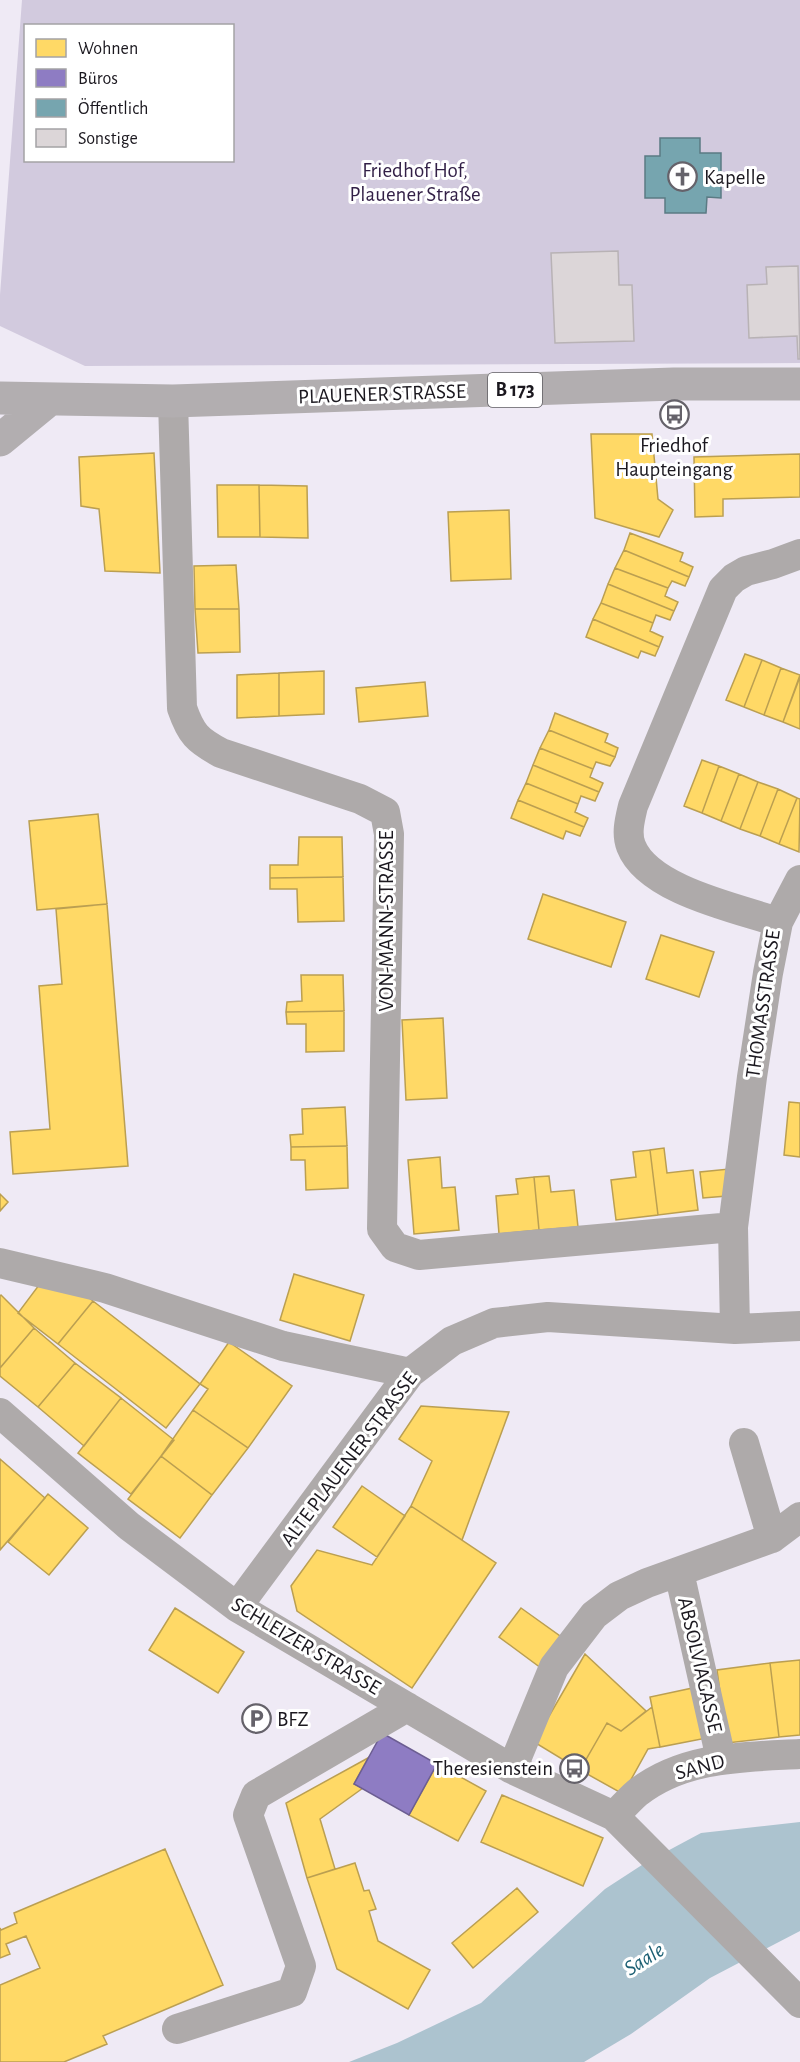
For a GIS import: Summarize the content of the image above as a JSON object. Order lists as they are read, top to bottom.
{
  "streets": {
    "main road": ["B 173", "PLAUENER STRASSE"],
    "street": [
      "VON-MANN-STRASSE",
      "THOMASSTRASSE",
      "ALTE PLAUENER STRASSE",
      "SCHLEIZER STRASSE",
      "ABSOLVIAGASSE",
      "SAND"
    ]
  },
  "crossings": [
    ["PLAUENER STRASSE", "VON-MANN-STRASSE"],
    ["VON-MANN-STRASSE", "THOMASSTRASSE"],
    ["THOMASSTRASSE", "ALTE PLAUENER STRASSE"],
    ["ALTE PLAUENER STRASSE", "SCHLEIZER STRASSE"],
    ["SCHLEIZER STRASSE", "ABSOLVIAGASSE"],
    ["SCHLEIZER STRASSE", "SAND"],
    ["ABSOLVIAGASSE", "SAND"]
  ],
  "water": ["Saale"],
  "parks": ["Friedhof Hof, Plauener Straße"],
  "places": {
    "church": ["Kapelle"],
    "bus stop": ["Friedhof Haupteingang", "Theresienstein"],
    "parking": ["BFZ"]
  },
  "legend": [
    "Wohnen",
    "Büros",
    "Öffentlich",
    "Sonstige"
  ]
}
